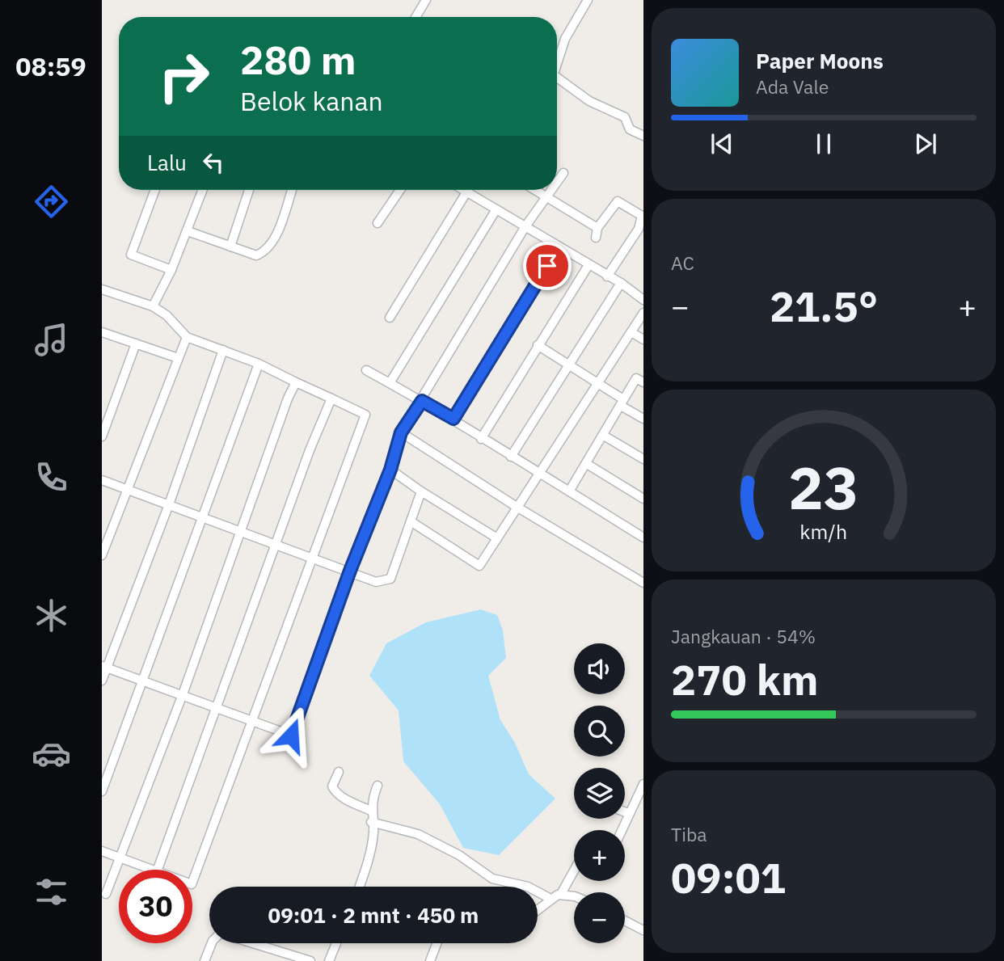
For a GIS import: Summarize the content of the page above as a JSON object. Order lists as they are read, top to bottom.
{
  "page": {
    "tabs": "08:59",
    "turn": ["280 m", "Belok kanan"],
    "song": ["Paper Moons", "Ada Vale"],
    "then": "Lalu",
    "tile": [
      "AC",
      ["Jangkauan · 54%", "270 km"],
      ["Tiba", "09:01"]
    ],
    "heat": ["−", "21.5°", "+"],
    "map_buttons": ["+", "−"],
    "limit": "30",
    "trip": "09:01 · 2 mnt · 450 m",
    "gauge": ["23", "km/h"]
  }
}
